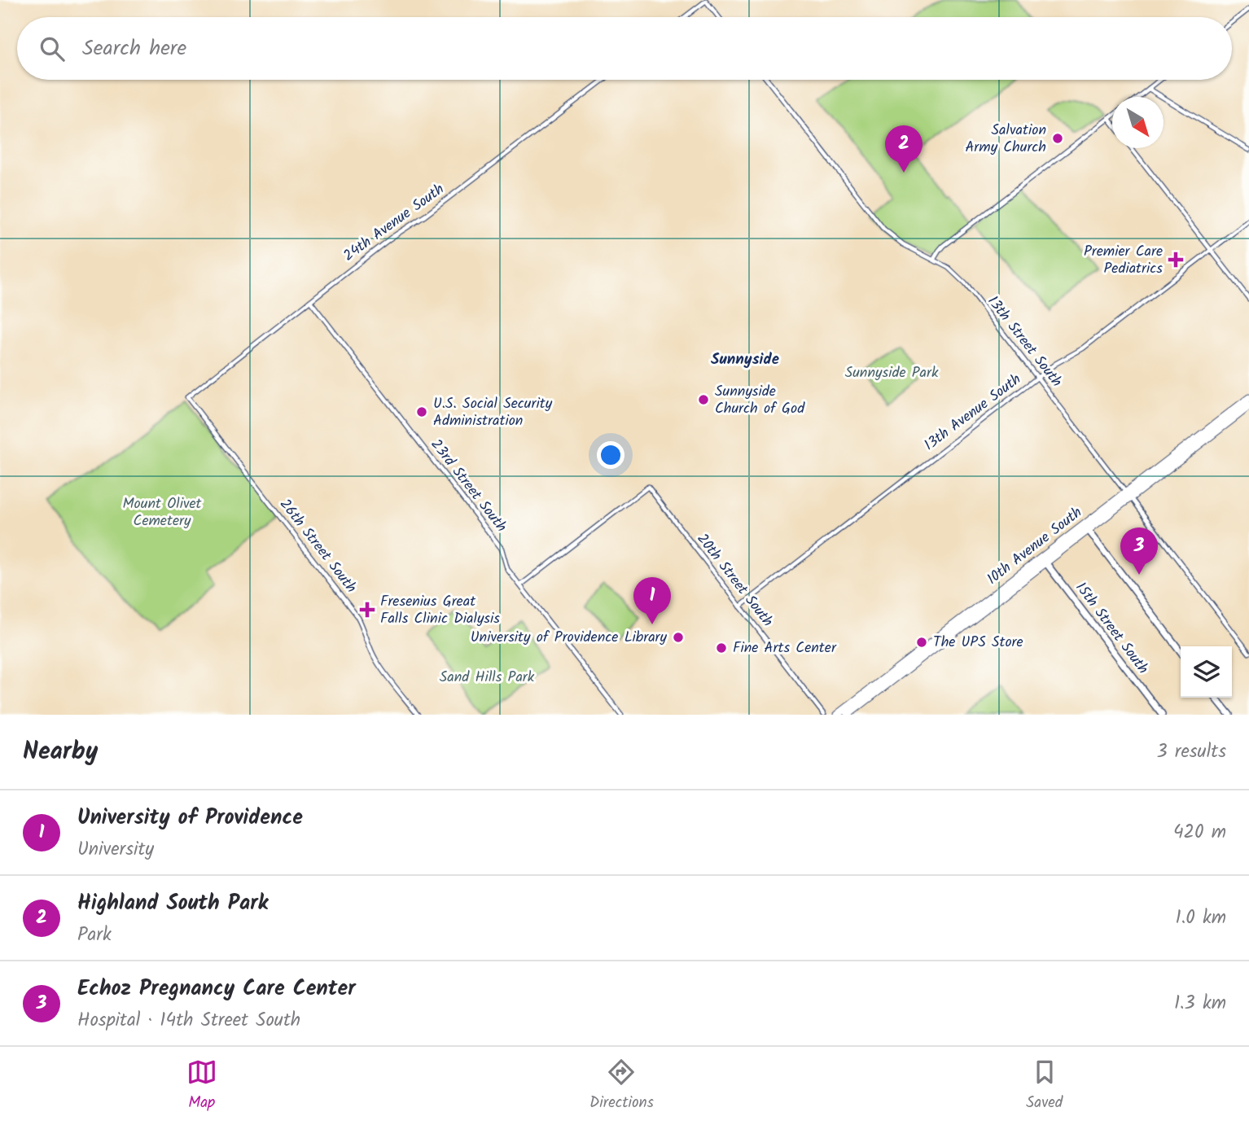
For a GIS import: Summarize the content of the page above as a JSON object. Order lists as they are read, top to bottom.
{
  "streets": {
    "highway": ["10th Avenue South"],
    "main road": ["15th Street South"],
    "street": [
      "24th Avenue South",
      "13th Street South",
      "13th Avenue South",
      "23rd Street South",
      "26th Street South",
      "20th Street South"
    ]
  },
  "crossings": [
    ["24th Avenue South", "23rd Street South"],
    ["24th Avenue South", "26th Street South"],
    ["13th Street South", "13th Avenue South"],
    ["13th Street South", "10th Avenue South"],
    ["13th Avenue South", "20th Street South"],
    ["23rd Street South", "20th Street South"],
    ["10th Avenue South", "15th Street South"]
  ],
  "districts": ["Sunnyside"],
  "parks": ["Sunnyside Park", "Mount Olivet Cemetery", "Sand Hills Park"],
  "places": {
    "other": [
      "Salvation Army Church",
      "Sunnyside Church of God",
      "U.S. Social Security Administration",
      "University of Providence Library",
      "The UPS Store",
      "Fine Arts Center"
    ],
    "health": ["Premier Care Pediatrics", "Fresenius Great Falls Clinic Dialysis"]
  },
  "north": "bottom right",
  "page": {
    "search": "Search here",
    "pins": ["2", "3", "1"],
    "heading": ["Nearby", "3 results"],
    "list": [
      {
        "mark": "1",
        "name": "University of Providence",
        "note": "University",
        "value": "420 m"
      },
      {
        "mark": "2",
        "name": "Highland South Park",
        "note": "Park",
        "value": "1.0 km"
      },
      {
        "mark": "3",
        "name": "Echoz Pregnancy Care Center",
        "note": "Hospital · 14th Street South",
        "value": "1.3 km"
      }
    ],
    "nav": ["Map", "Directions", "Saved"]
  }
}
